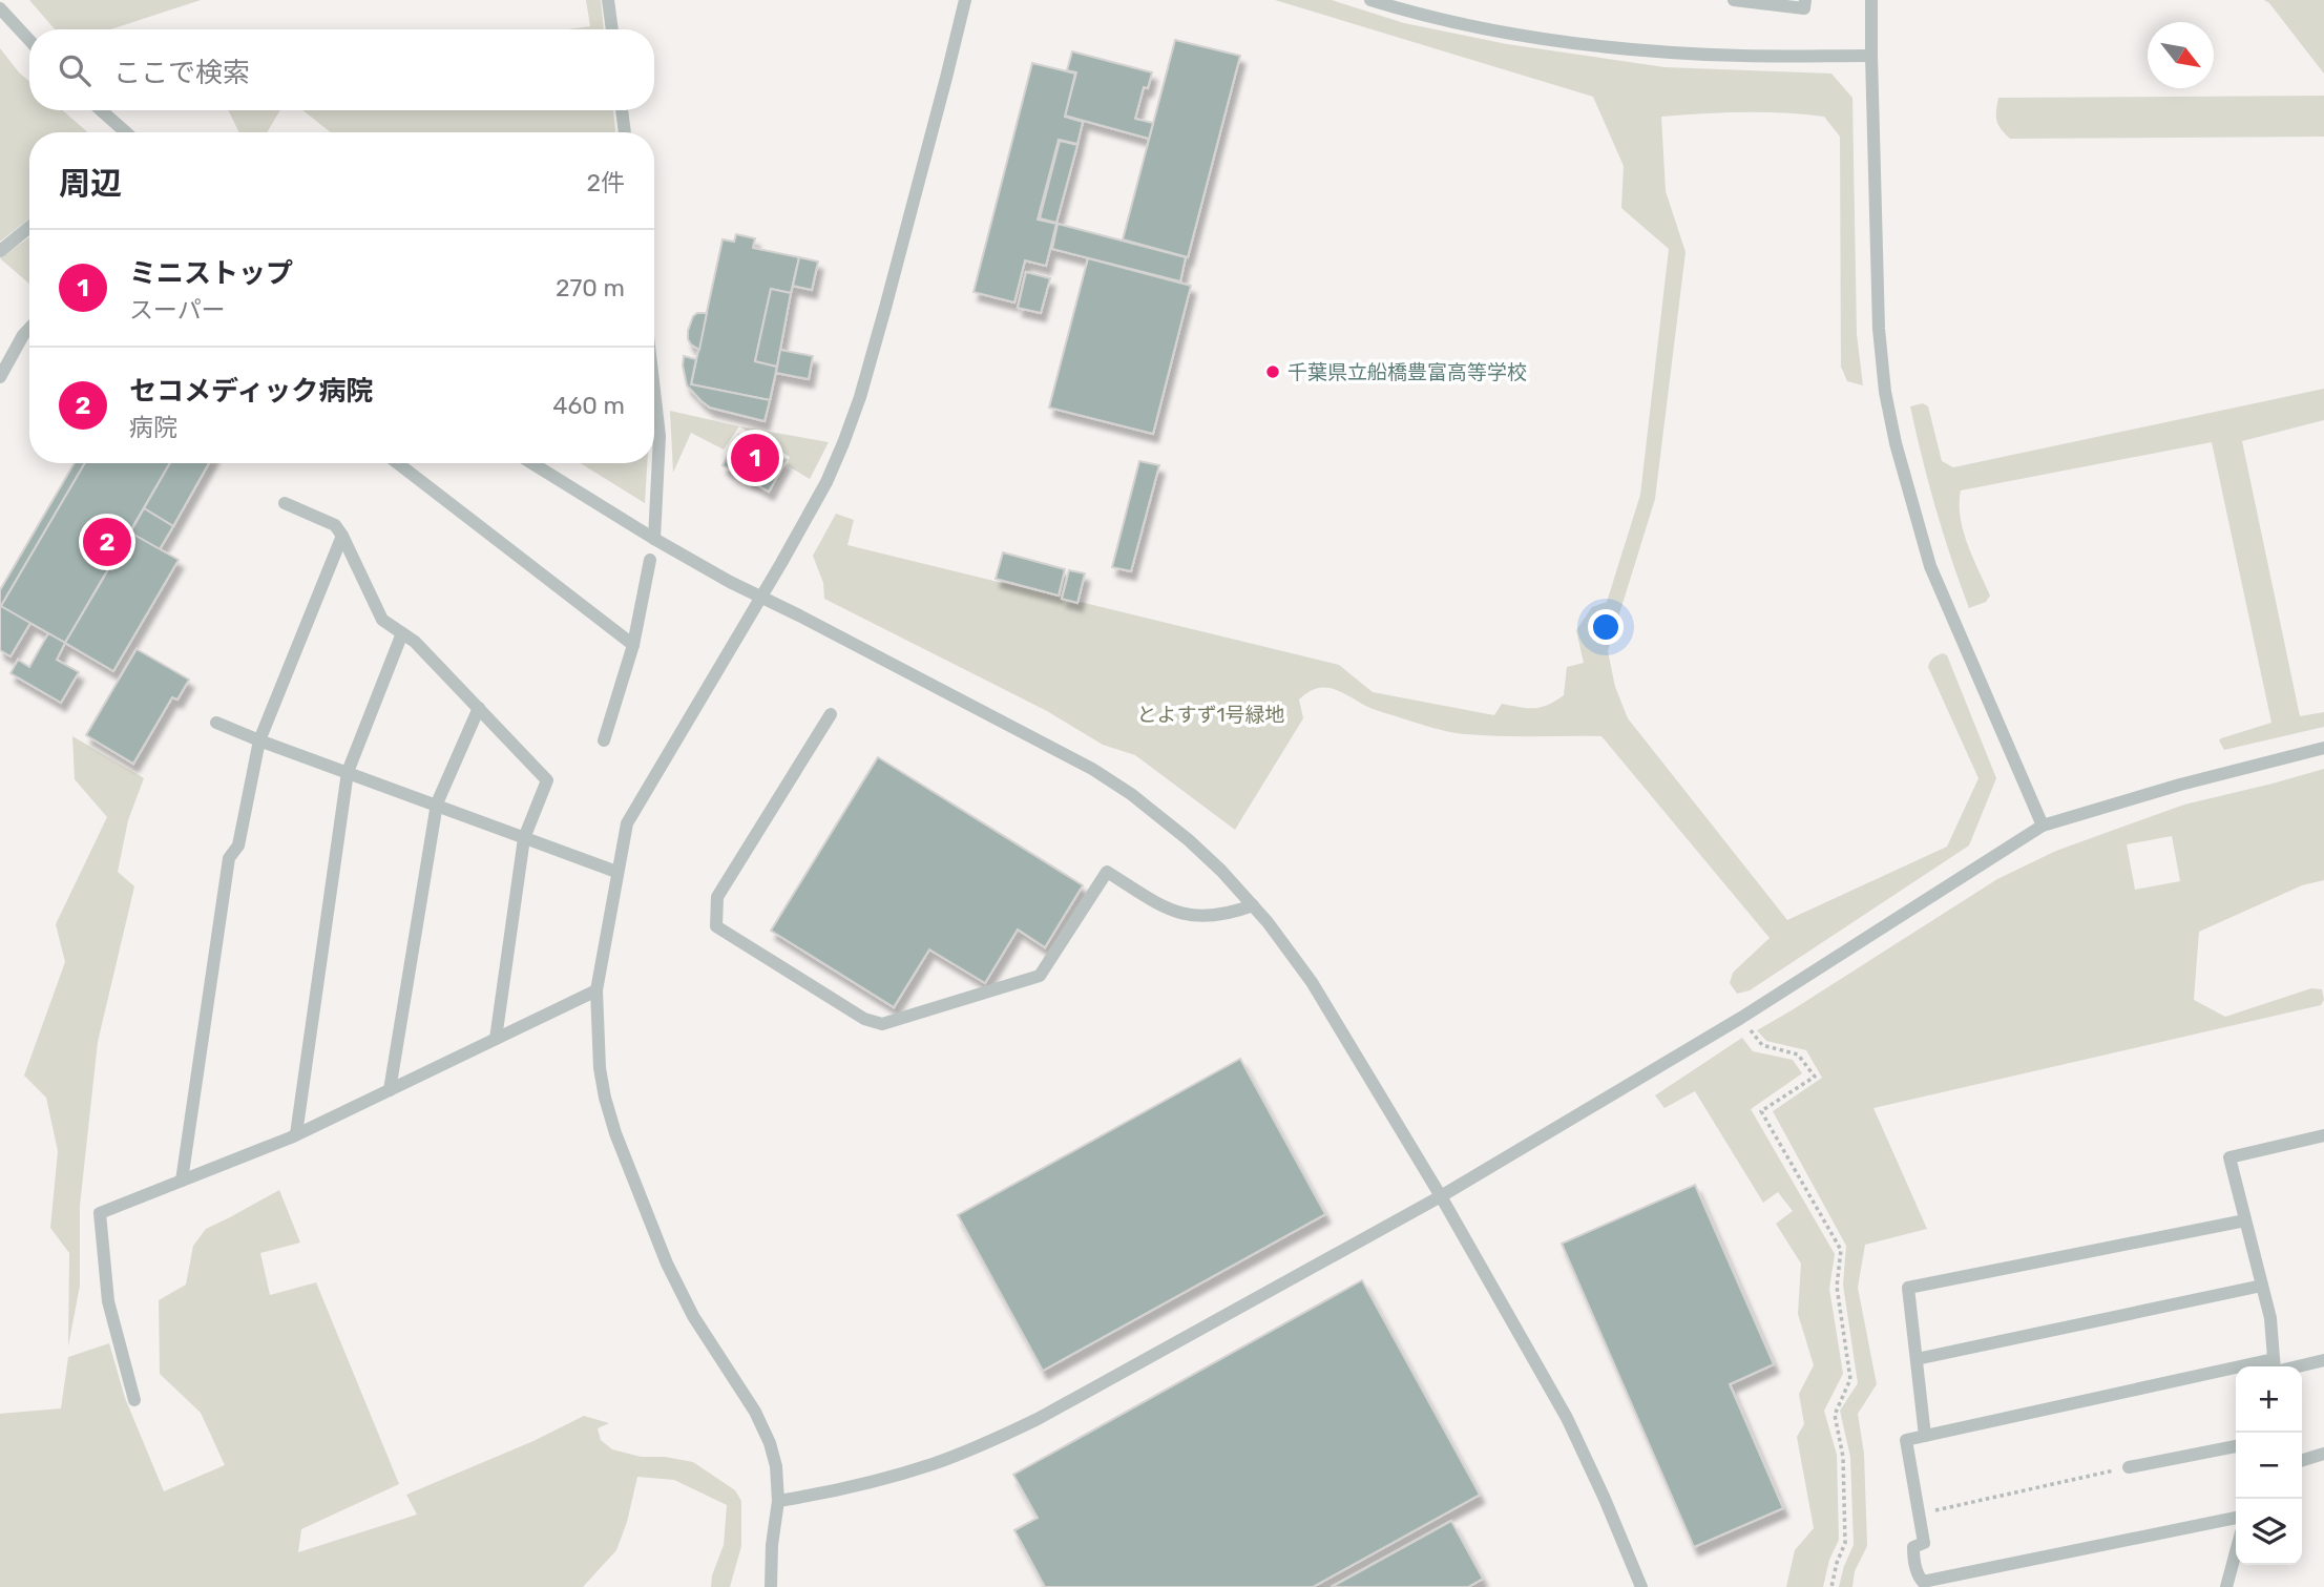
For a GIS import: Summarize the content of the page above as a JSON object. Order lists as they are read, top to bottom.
{
  "parks": ["とよすず1号緑地"],
  "places": ["千葉県立船橋豊富高等学校"],
  "north": "bottom right",
  "page": {
    "search": "ここで検索",
    "heading": ["周辺", "2件"],
    "list": [
      {
        "mark": "1",
        "name": "ミニストップ",
        "note": "スーパー",
        "value": "270 m"
      },
      {
        "mark": "2",
        "name": "セコメディック病院",
        "note": "病院",
        "value": "460 m"
      }
    ],
    "pins": ["1", "2"],
    "map_buttons": ["+", "−"]
  }
}
